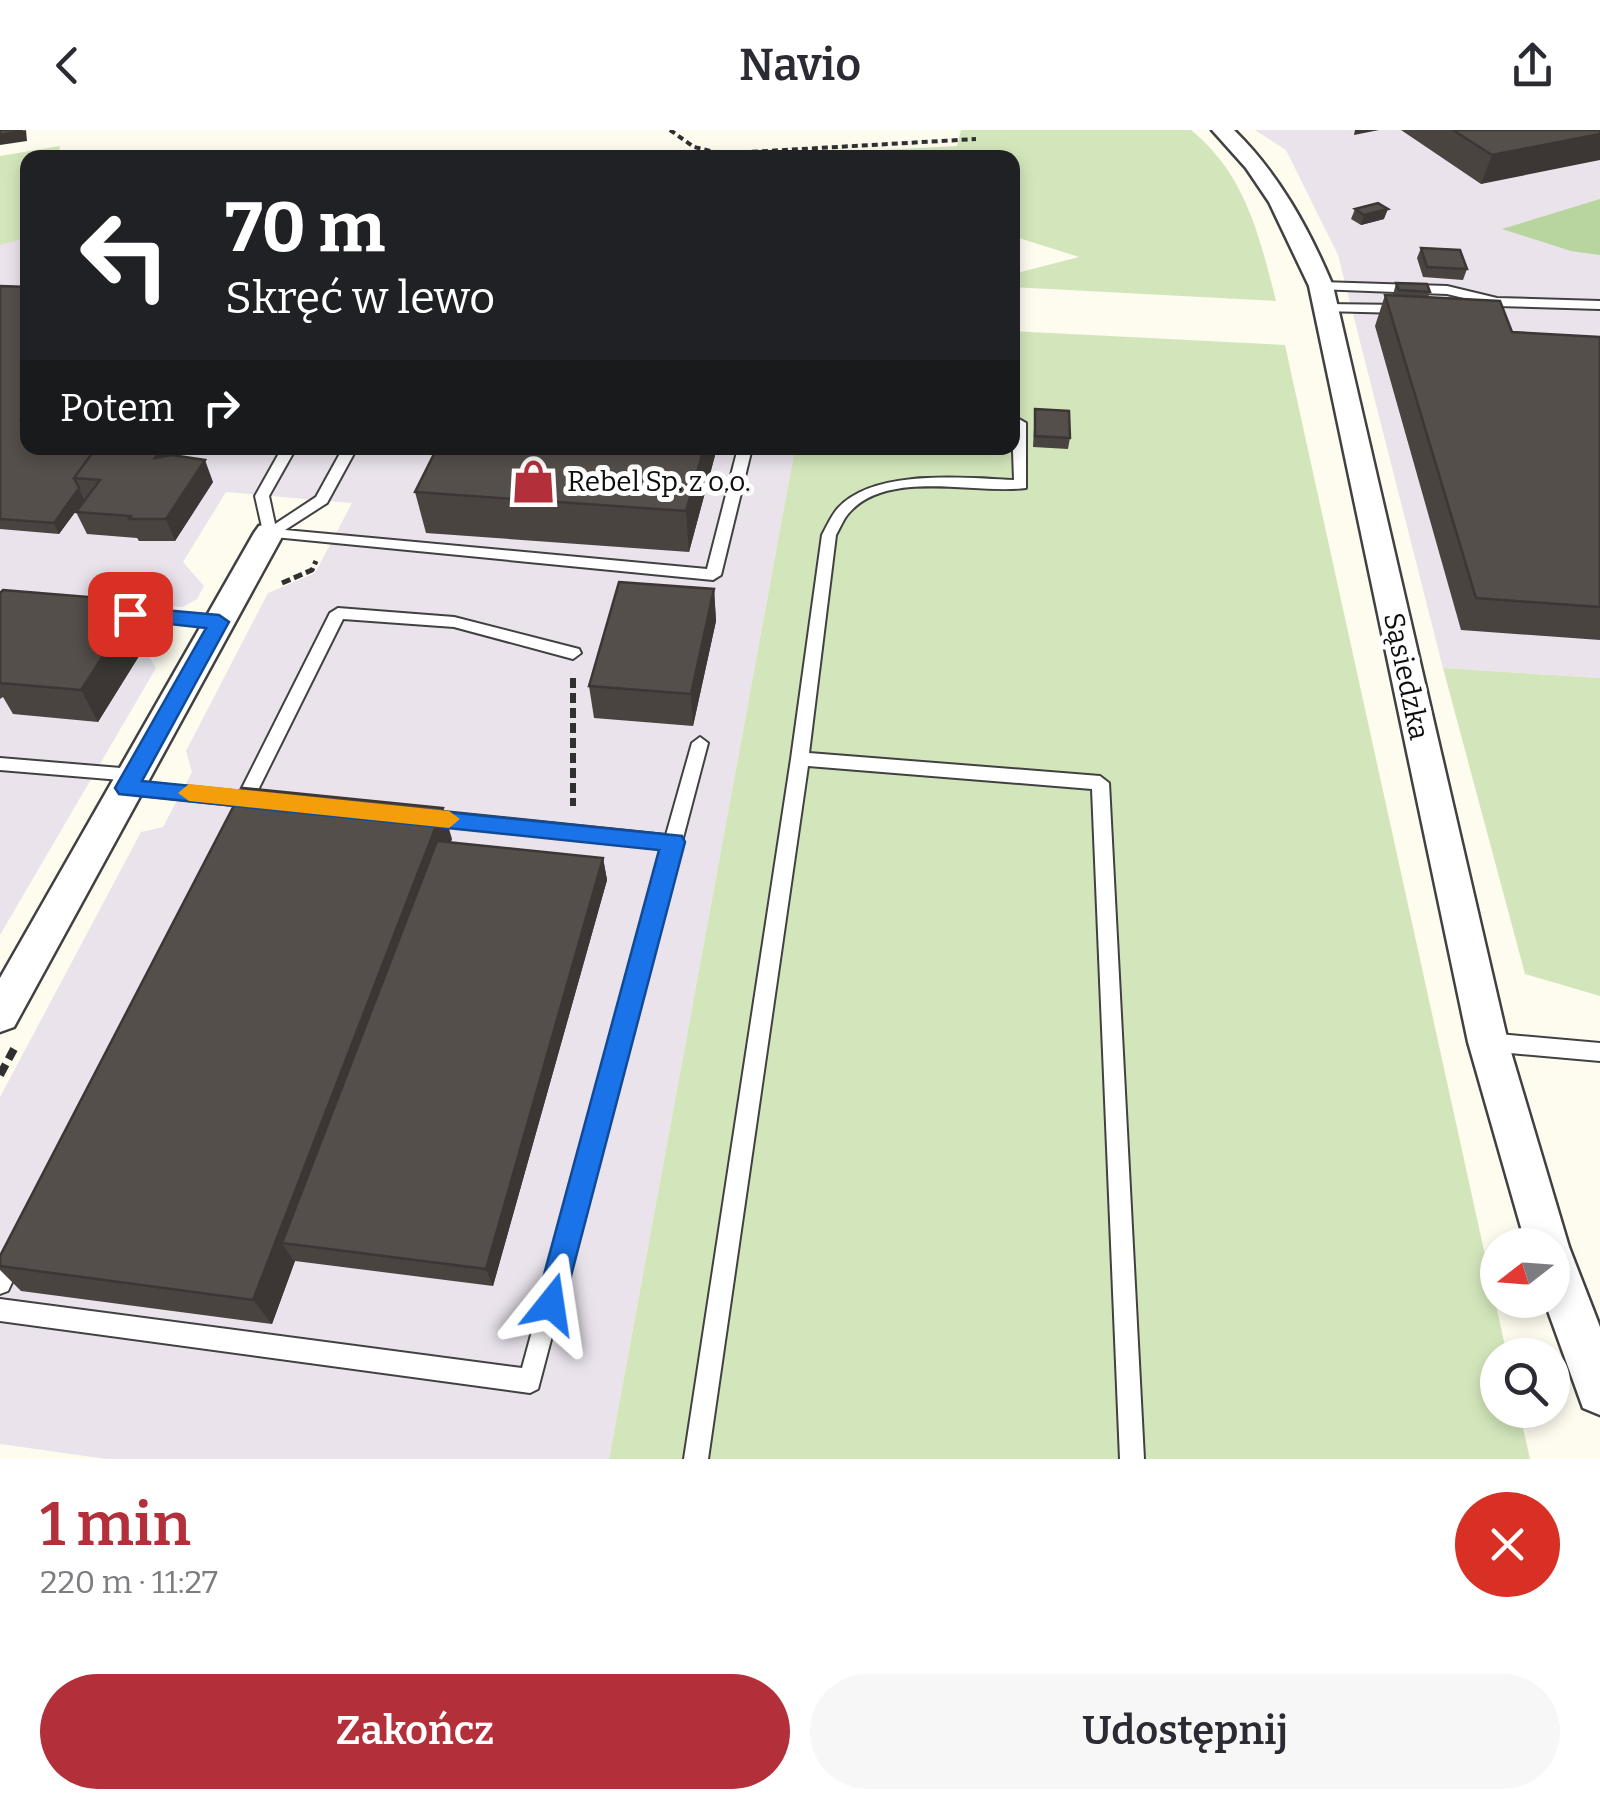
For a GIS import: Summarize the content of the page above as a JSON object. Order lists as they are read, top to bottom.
{
  "streets": {
    "street": ["Sąsiedzka"]
  },
  "places": {
    "shop": ["Rebel Sp. z o.o."]
  },
  "north": "left",
  "page": {
    "header": "Navio",
    "turn": ["70 m", "Skręć w lewo"],
    "then": "Potem",
    "heading": ["1 min", "220 m · 11:27"],
    "buttons": ["Zakończ", "Udostępnij"]
  }
}
